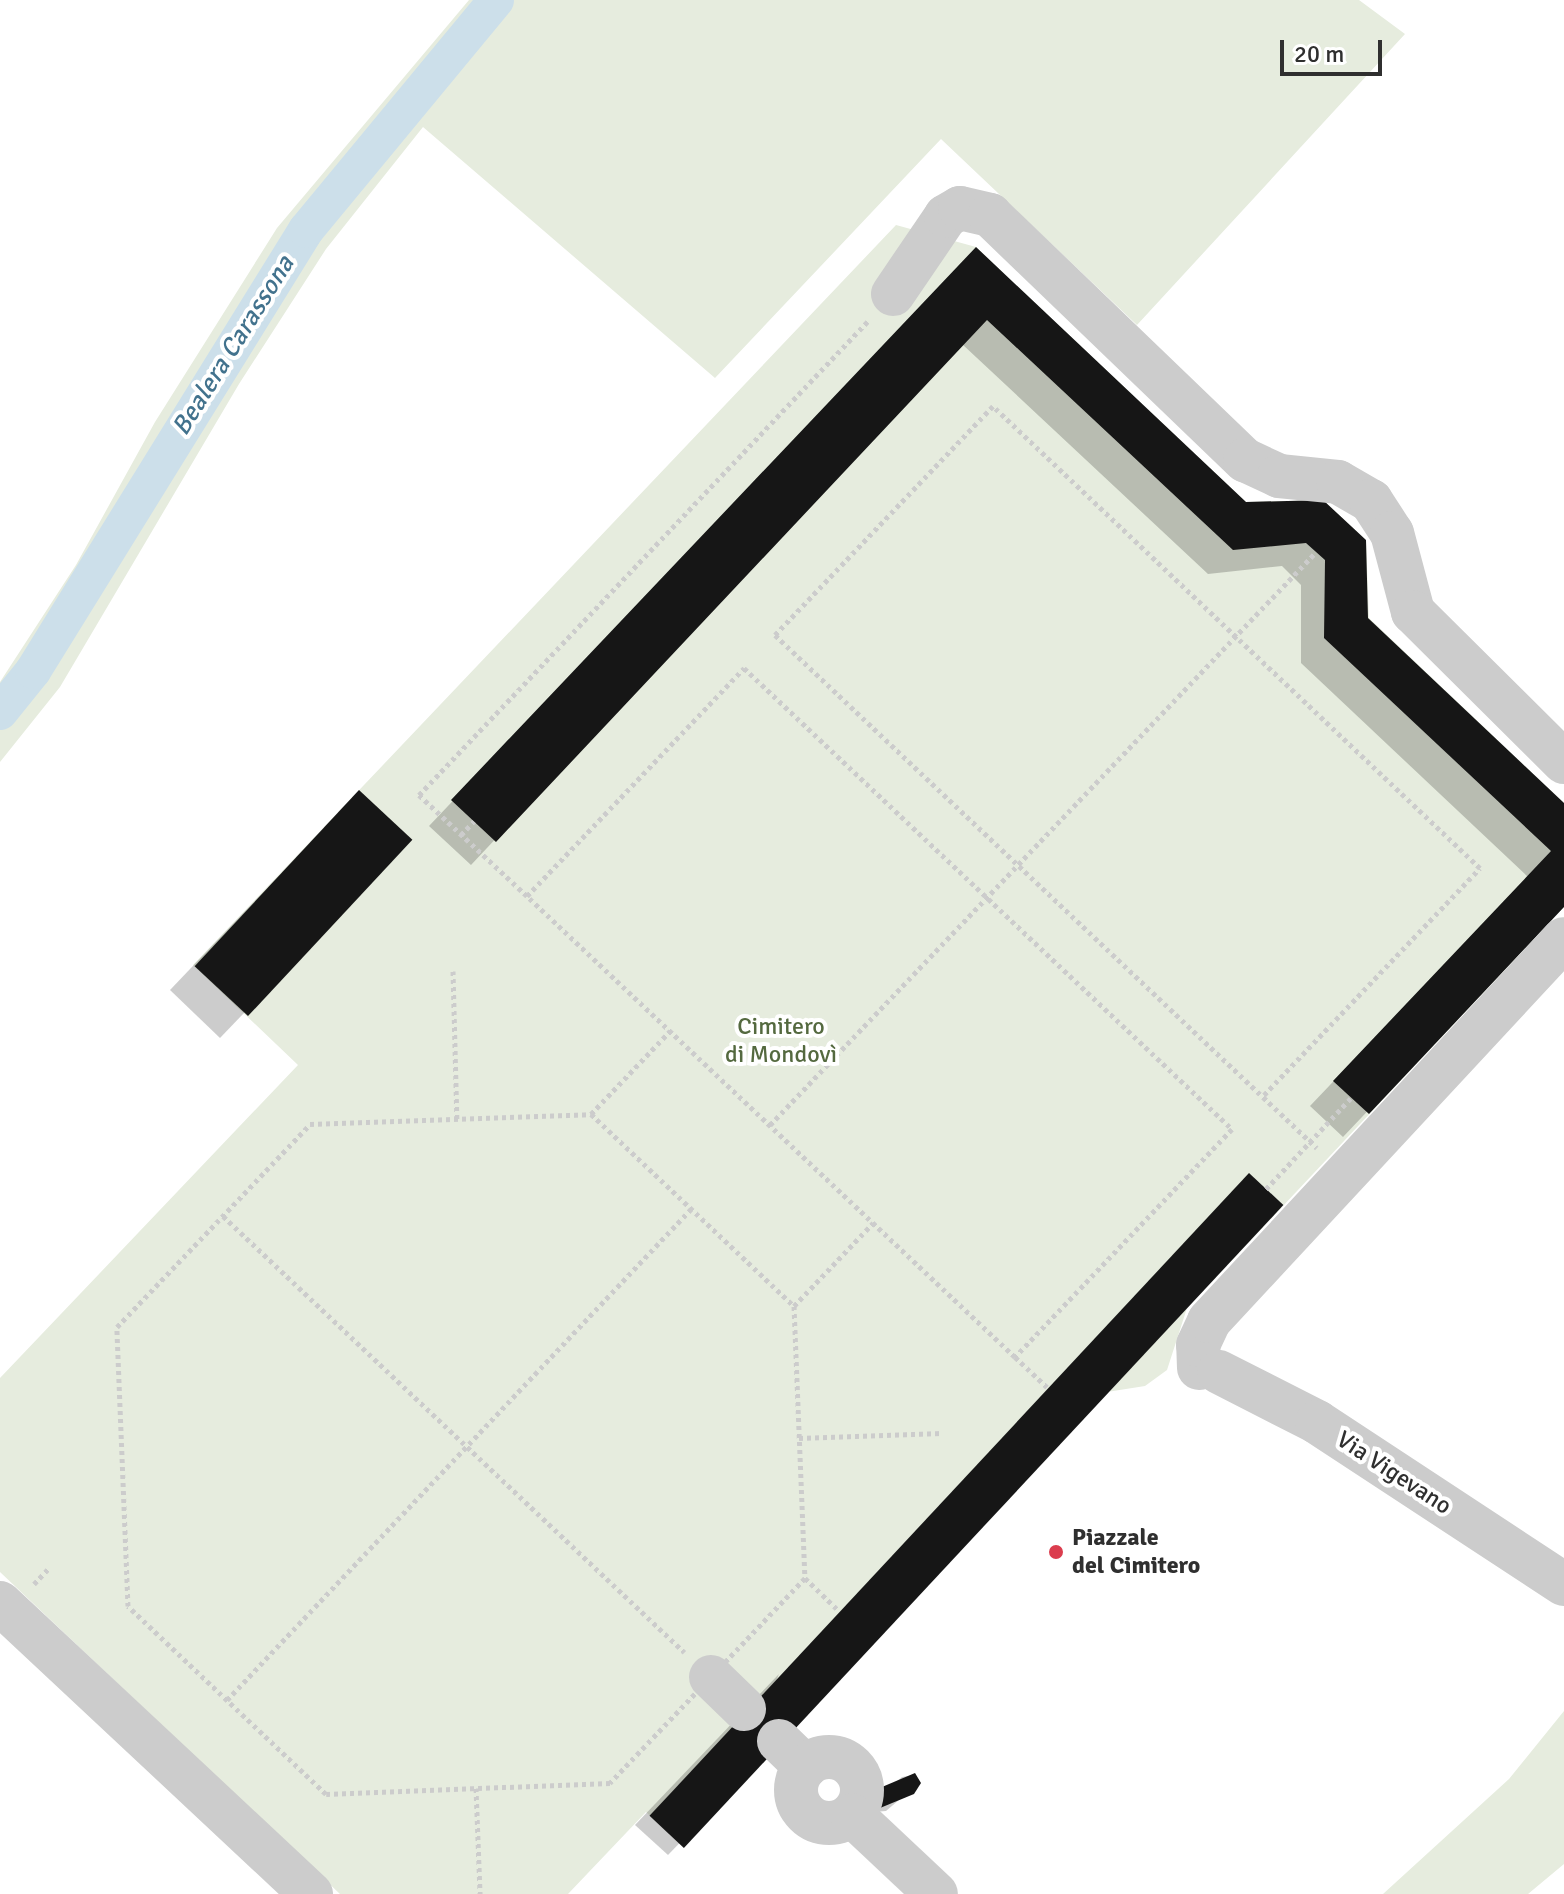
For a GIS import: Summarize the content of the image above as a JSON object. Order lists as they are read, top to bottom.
{
  "streets": {
    "street": ["Via Vigevano"]
  },
  "water": ["Bealera Carassona"],
  "parks": ["Cimitero di Mondovì"],
  "places": ["Piazzale del Cimitero"],
  "scale_bar": "20 m"
}
